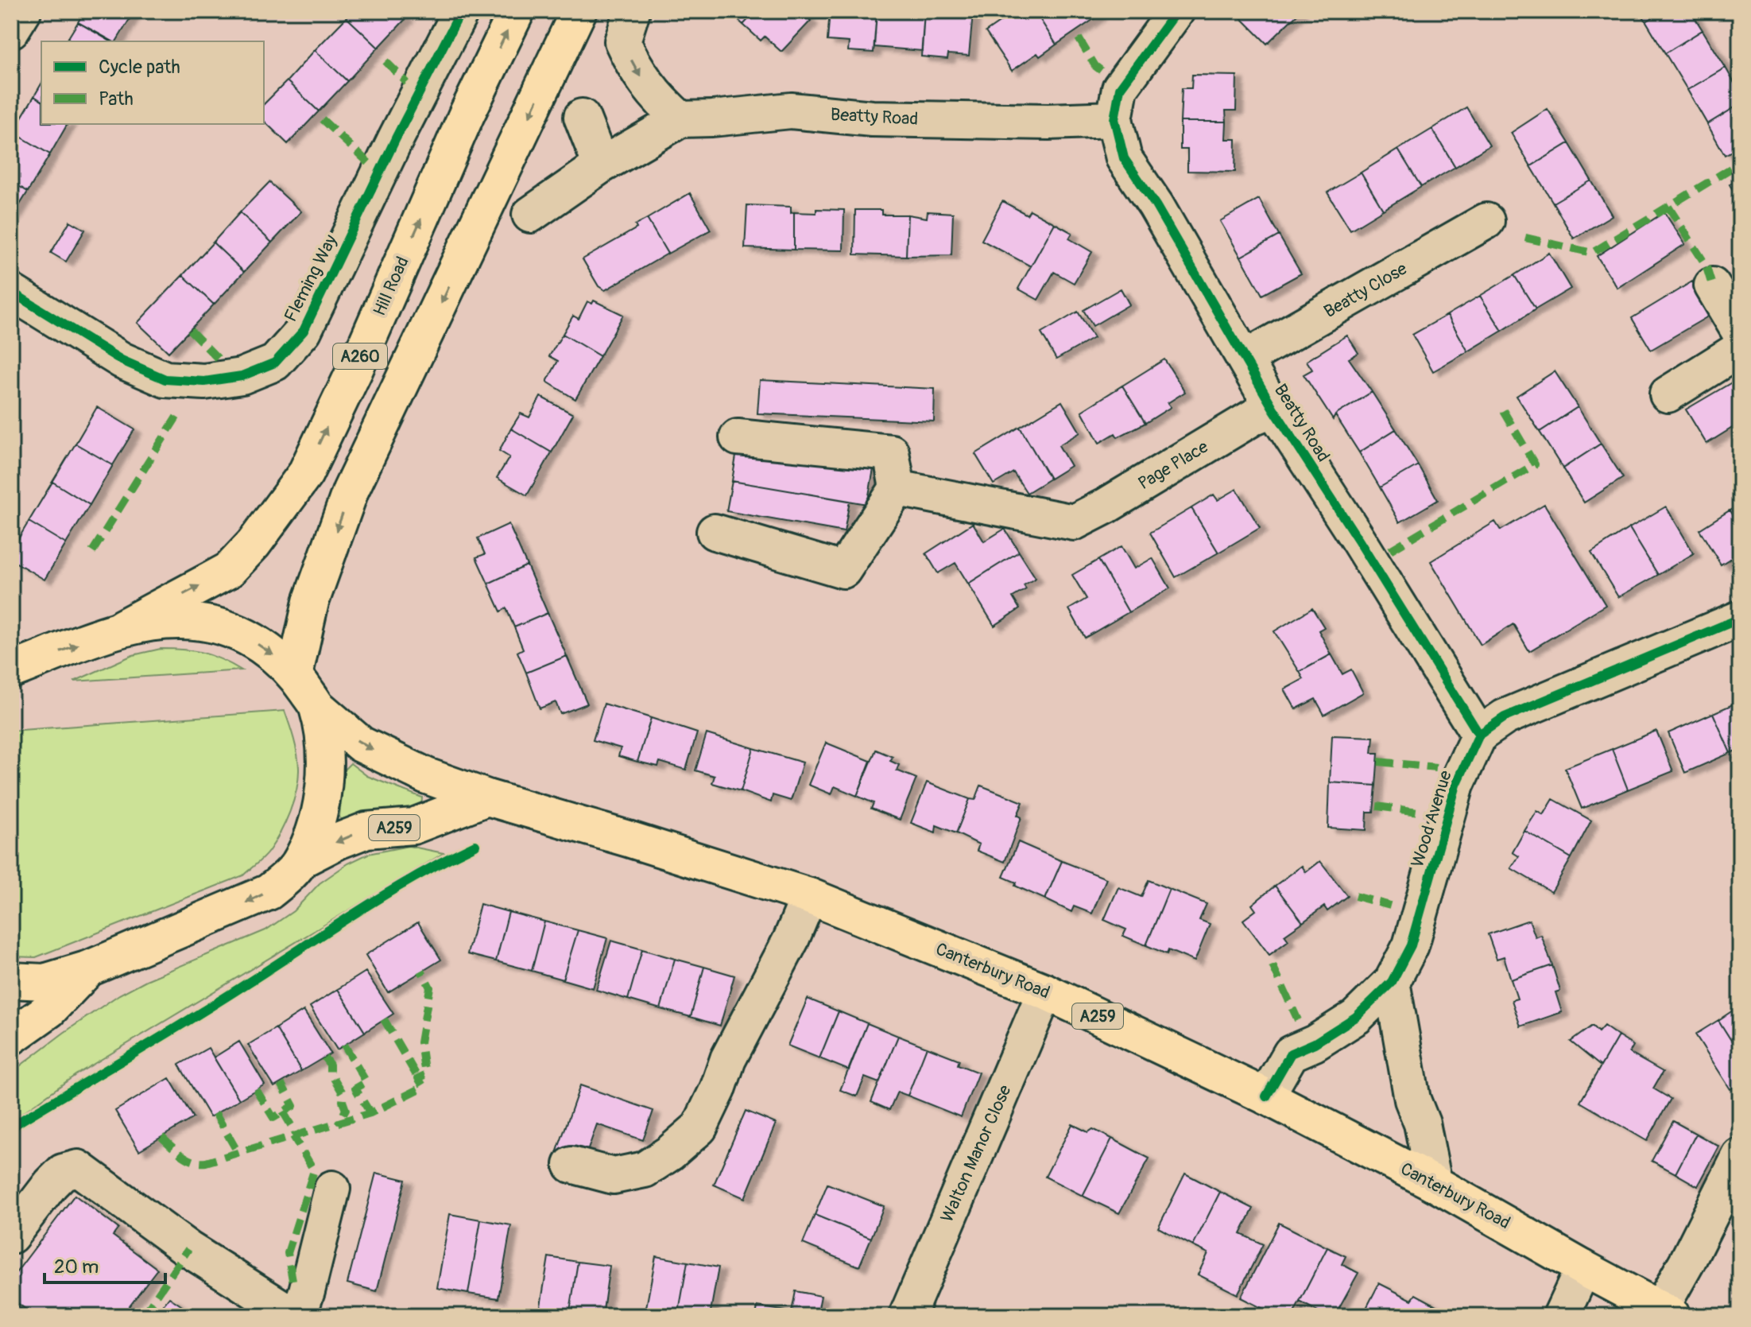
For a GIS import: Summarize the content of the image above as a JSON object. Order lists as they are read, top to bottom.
{
  "streets": {
    "main road": [
      "Hill Road",
      "A260",
      "A259",
      "Canterbury Road"
    ],
    "street": [
      "Beatty Road",
      "Fleming Way",
      "Beatty Close",
      "Page Place",
      "Wood Avenue",
      "Walton Manor Close"
    ]
  },
  "crossings": [
    ["Beatty Road", "Beatty Close"],
    ["Beatty Road", "Page Place"],
    ["Beatty Road", "Wood Avenue"],
    ["Wood Avenue", "Canterbury Road"],
    ["A259", "Canterbury Road"],
    ["Canterbury Road", "Walton Manor Close"]
  ],
  "legend": ["Cycle path", "Path"],
  "scale_bar": "20 m"
}
